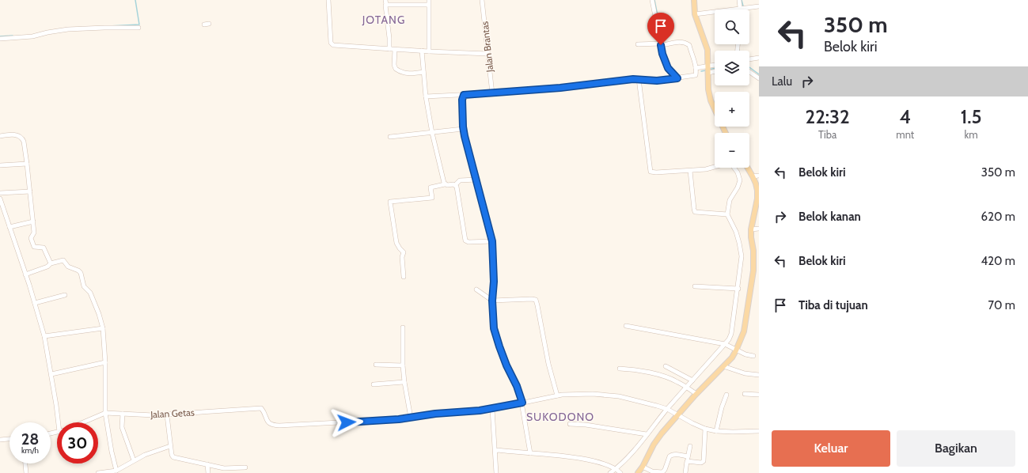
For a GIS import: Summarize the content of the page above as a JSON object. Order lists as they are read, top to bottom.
{
  "streets": {
    "street": ["Jalan Brantas", "Jalan Getas"]
  },
  "districts": ["JOTANG", "SUKODONO"],
  "page": {
    "turn": ["350 m", "Belok kiri"],
    "map_buttons": ["+", "−"],
    "then": "Lalu",
    "eta": [
      "22:32",
      "Tiba",
      "4",
      "mnt",
      "1.5",
      "km"
    ],
    "list": [
      {
        "name": "Belok kiri",
        "value": "350 m"
      },
      {
        "name": "Belok kanan",
        "value": "620 m"
      },
      {
        "name": "Belok kiri",
        "value": "420 m"
      },
      {
        "name": "Tiba di tujuan",
        "value": "70 m"
      }
    ],
    "speed": "28 km/h",
    "limit": "30",
    "buttons": ["Keluar", "Bagikan"]
  }
}
